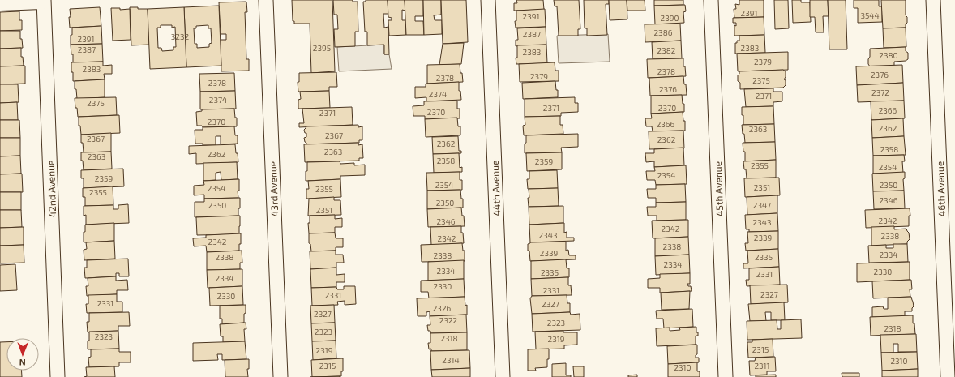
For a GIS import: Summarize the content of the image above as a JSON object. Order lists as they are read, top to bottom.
{
  "streets": {
    "street": [
      "44th Avenue",
      "42nd Avenue",
      "43rd Avenue",
      "45th Avenue",
      "46th Avenue"
    ]
  },
  "house_numbers": [
    "2391",
    "3544",
    "2391",
    "2390",
    "2386",
    "2387",
    "3232",
    "2391",
    "2395",
    "2383",
    "2387",
    "2382",
    "2383",
    "2380",
    "2379",
    "2383",
    "2378",
    "2376",
    "2379",
    "2378",
    "2375",
    "2378",
    "2376",
    "2372",
    "2374",
    "2371",
    "2374",
    "2375",
    "2371",
    "2370",
    "2366",
    "2370",
    "2371",
    "2370",
    "2366",
    "2362",
    "2363",
    "2367",
    "2367",
    "2362",
    "2362",
    "2358",
    "2363",
    "2362",
    "2363",
    "2358",
    "2359",
    "2355",
    "2354",
    "2354",
    "2359",
    "2354",
    "2350",
    "2351",
    "2354",
    "2355",
    "2355",
    "2346",
    "2350",
    "2350",
    "2347",
    "2351",
    "2342",
    "2346",
    "2343",
    "2342",
    "2343",
    "2338",
    "2339",
    "2342",
    "2342",
    "2338",
    "2339",
    "2334",
    "2338",
    "2338",
    "2335",
    "2334",
    "2334",
    "2330",
    "2335",
    "2331",
    "2334",
    "2330",
    "2331",
    "2327",
    "2331",
    "2330",
    "2331",
    "2327",
    "2326",
    "2327",
    "2322",
    "2323",
    "2318",
    "2323",
    "2323",
    "2318",
    "2319",
    "2315",
    "2319",
    "2314",
    "2310",
    "2315",
    "2311",
    "2310"
  ],
  "north": "bottom"
}
